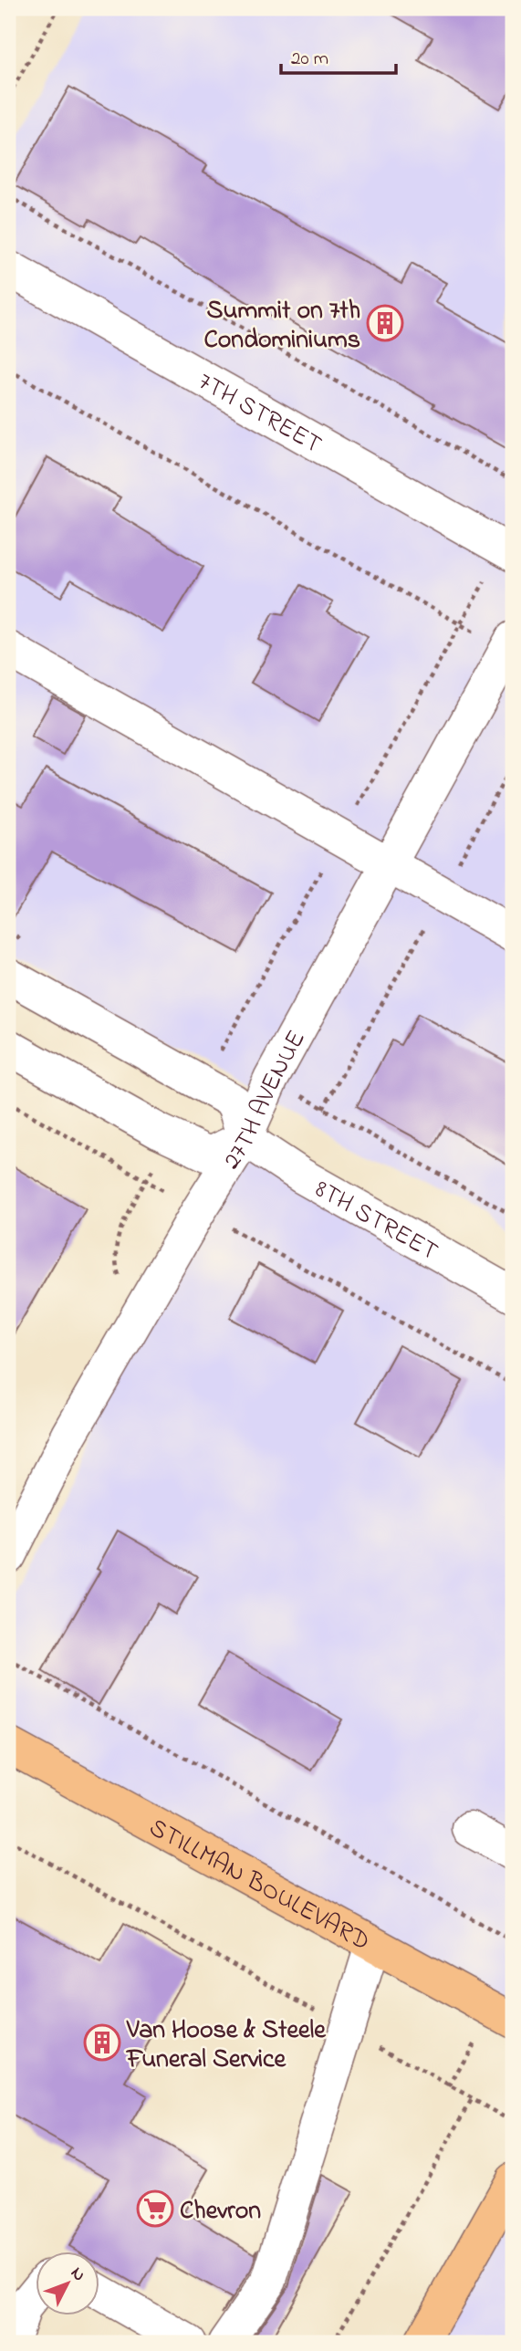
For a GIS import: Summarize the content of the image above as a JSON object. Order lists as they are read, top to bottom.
{
  "streets": {
    "main road": ["STILLMAN BOULEVARD"],
    "street": ["7TH STREET", "27TH AVENUE", "8TH STREET"]
  },
  "crossings": [
    ["27TH AVENUE", "8TH STREET"]
  ],
  "places": {
    "building": ["Summit on 7th Condominiums", "Van Hoose & Steele Funeral Service"],
    "supermarket": ["Chevron"]
  },
  "scale_bar": "20 m",
  "north": "top right"
}
